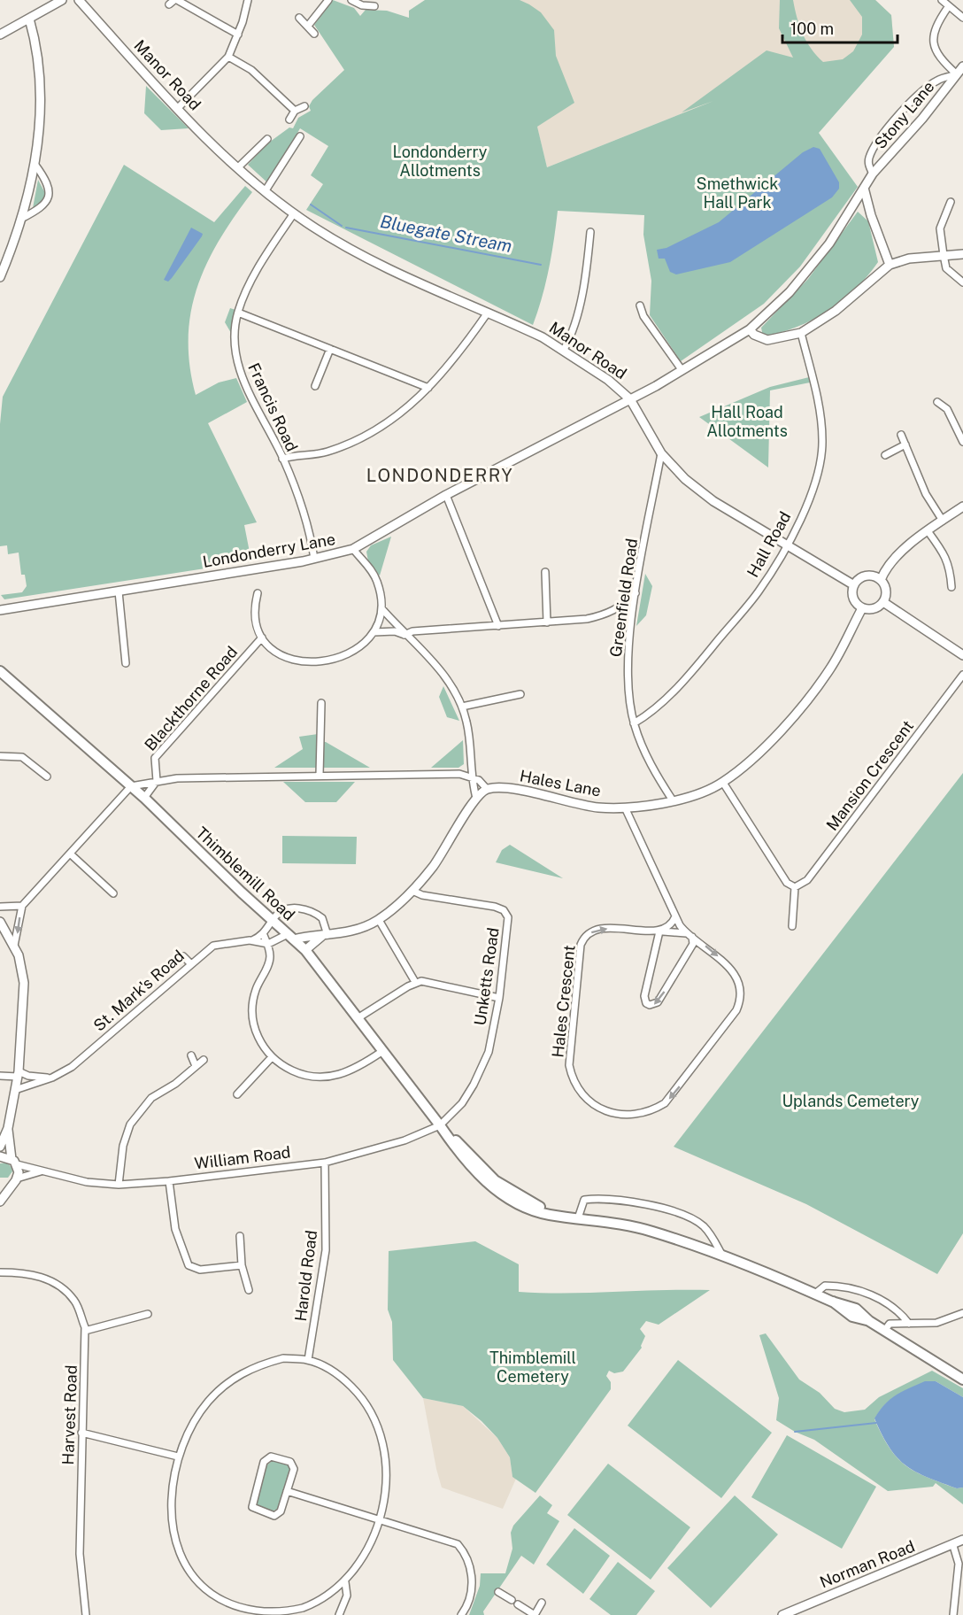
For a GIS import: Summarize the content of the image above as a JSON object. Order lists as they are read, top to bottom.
{
  "streets": {
    "main road": ["Thimblemill Road"],
    "street": [
      "Manor Road",
      "Stony Lane",
      "Francis Road",
      "Hall Road",
      "Londonderry Lane",
      "Greenfield Road",
      "Blackthorne Road",
      "Mansion Crescent",
      "Hales Lane",
      "Unketts Road",
      "St. Mark's Road",
      "Hales Crescent",
      "William Road",
      "Harold Road",
      "Harvest Road",
      "Norman Road"
    ]
  },
  "crossings": [
    ["Manor Road", "Francis Road"],
    ["Manor Road", "Hall Road"],
    ["Manor Road", "Londonderry Lane"],
    ["Manor Road", "Greenfield Road"],
    ["Manor Road", "Hales Lane"],
    ["Stony Lane", "Londonderry Lane"],
    ["Francis Road", "Londonderry Lane"],
    ["Hall Road", "Greenfield Road"],
    ["Greenfield Road", "Hales Lane"],
    ["Hales Lane", "Hales Crescent"],
    ["Thimblemill Road", "Unketts Road"],
    ["Thimblemill Road", "St. Mark's Road"],
    ["Thimblemill Road", "William Road"],
    ["Unketts Road", "William Road"],
    ["William Road", "Harold Road"]
  ],
  "districts": ["LONDONDERRY"],
  "water": ["Bluegate Stream"],
  "parks": [
    "Londonderry Allotments",
    "Smethwick Hall Park",
    "Hall Road Allotments",
    "Uplands Cemetery",
    "Thimblemill Cemetery"
  ],
  "scale_bar": "100 m"
}
